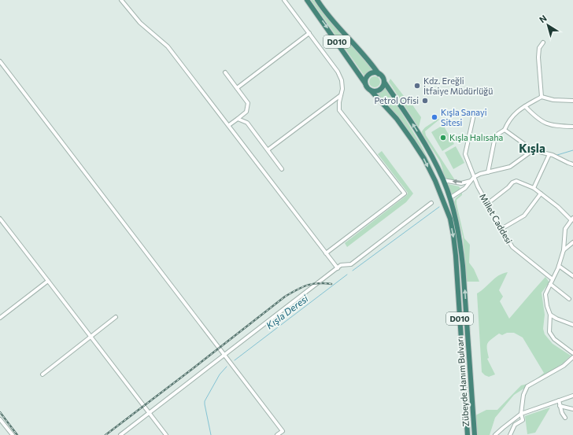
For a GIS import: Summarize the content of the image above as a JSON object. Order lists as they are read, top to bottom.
{
  "streets": {
    "highway": ["D010", "Zübeyde Hanım Bulvarı"],
    "street": ["Millet Caddesi"]
  },
  "districts": ["Kışla"],
  "water": ["Kışla Deresi"],
  "places": [
    "Kdz. Ereğli İtfaiye Müdürlüğü",
    "Petrol Ofisi",
    "Kışla Sanayi Sitesi",
    "Kışla Halısaha"
  ],
  "north": "top left"
}
